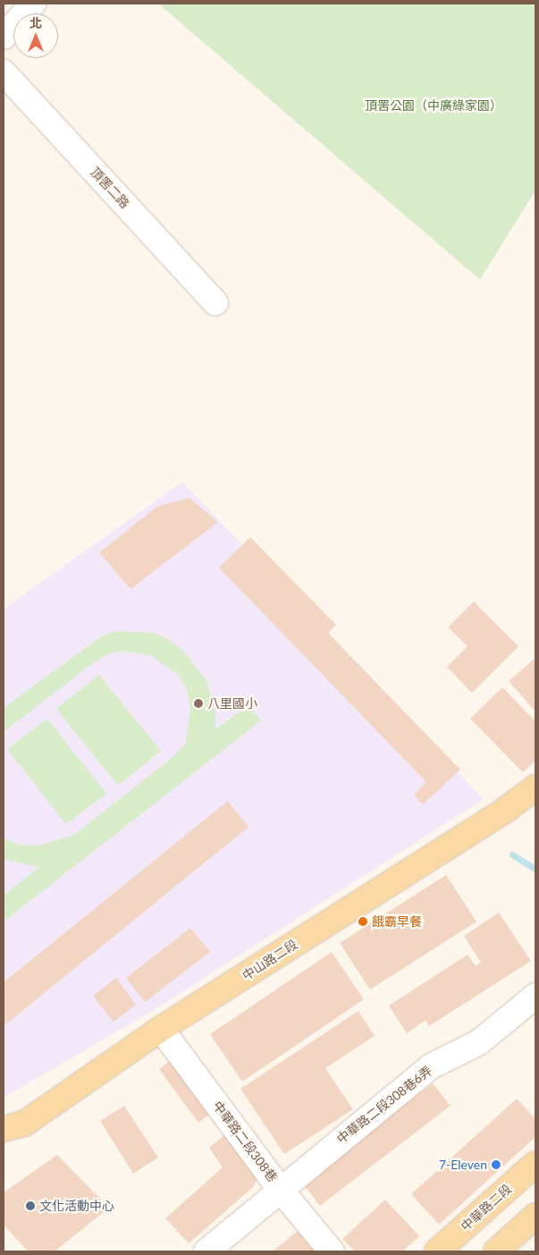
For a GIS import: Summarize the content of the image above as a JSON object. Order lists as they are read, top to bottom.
{
  "streets": {
    "main road": ["中山路二段", "中華路二段"],
    "street": ["頂罟二路", "中華路二段308巷6弄", "中華路二段308巷"]
  },
  "crossings": [
    ["中山路二段", "中華路二段308巷"],
    ["中華路二段308巷6弄", "中華路二段308巷"]
  ],
  "parks": ["頂罟公園（中廣綠家園）"],
  "places": [
    "八里國小",
    "餓霸早餐",
    "7-Eleven",
    "文化活動中心"
  ],
  "north": "top"
}
